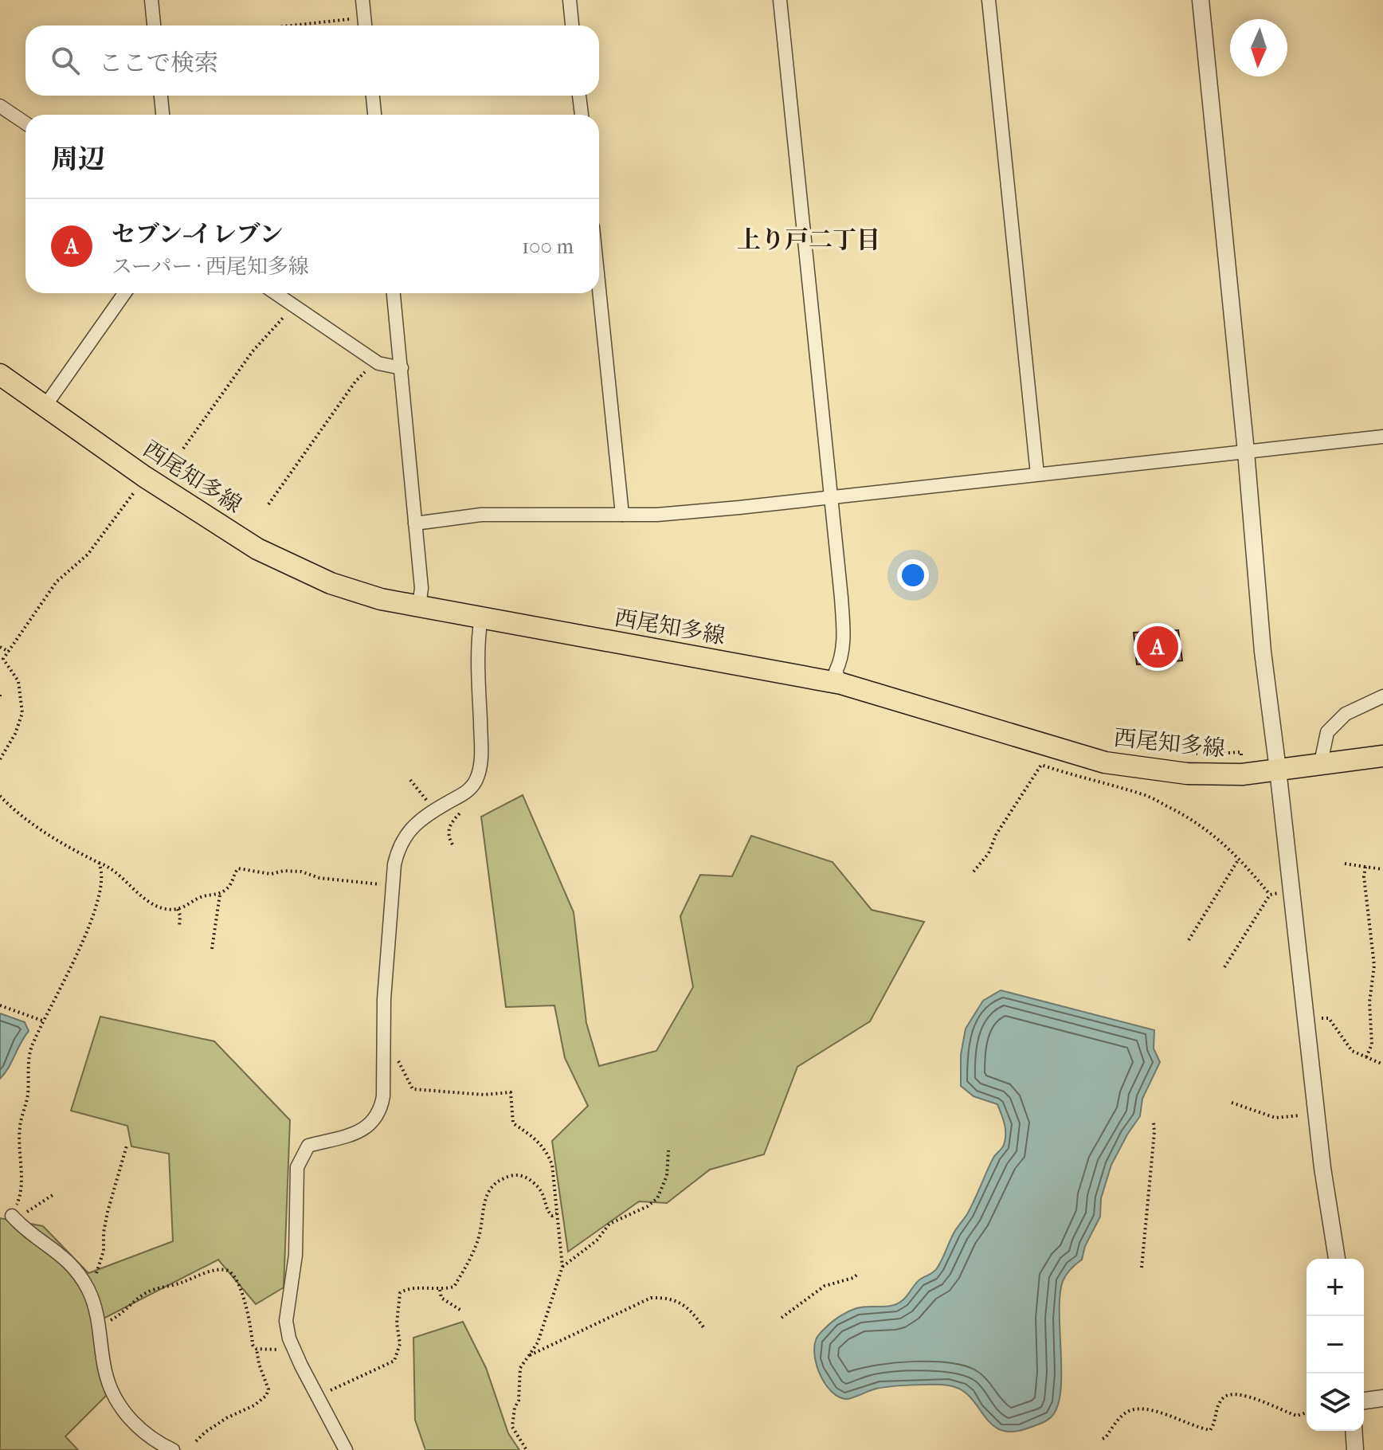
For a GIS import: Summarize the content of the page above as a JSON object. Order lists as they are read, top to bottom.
{
  "streets": {
    "main road": ["西尾知多線"]
  },
  "districts": ["上り戸二丁目"],
  "north": "bottom",
  "page": {
    "search": "ここで検索",
    "heading": "周辺",
    "list": [
      {
        "mark": "A",
        "name": "セブン-イレブン",
        "note": "スーパー · 西尾知多線",
        "value": "100 m"
      }
    ],
    "pins": "A",
    "map_buttons": ["+", "−"]
  }
}
